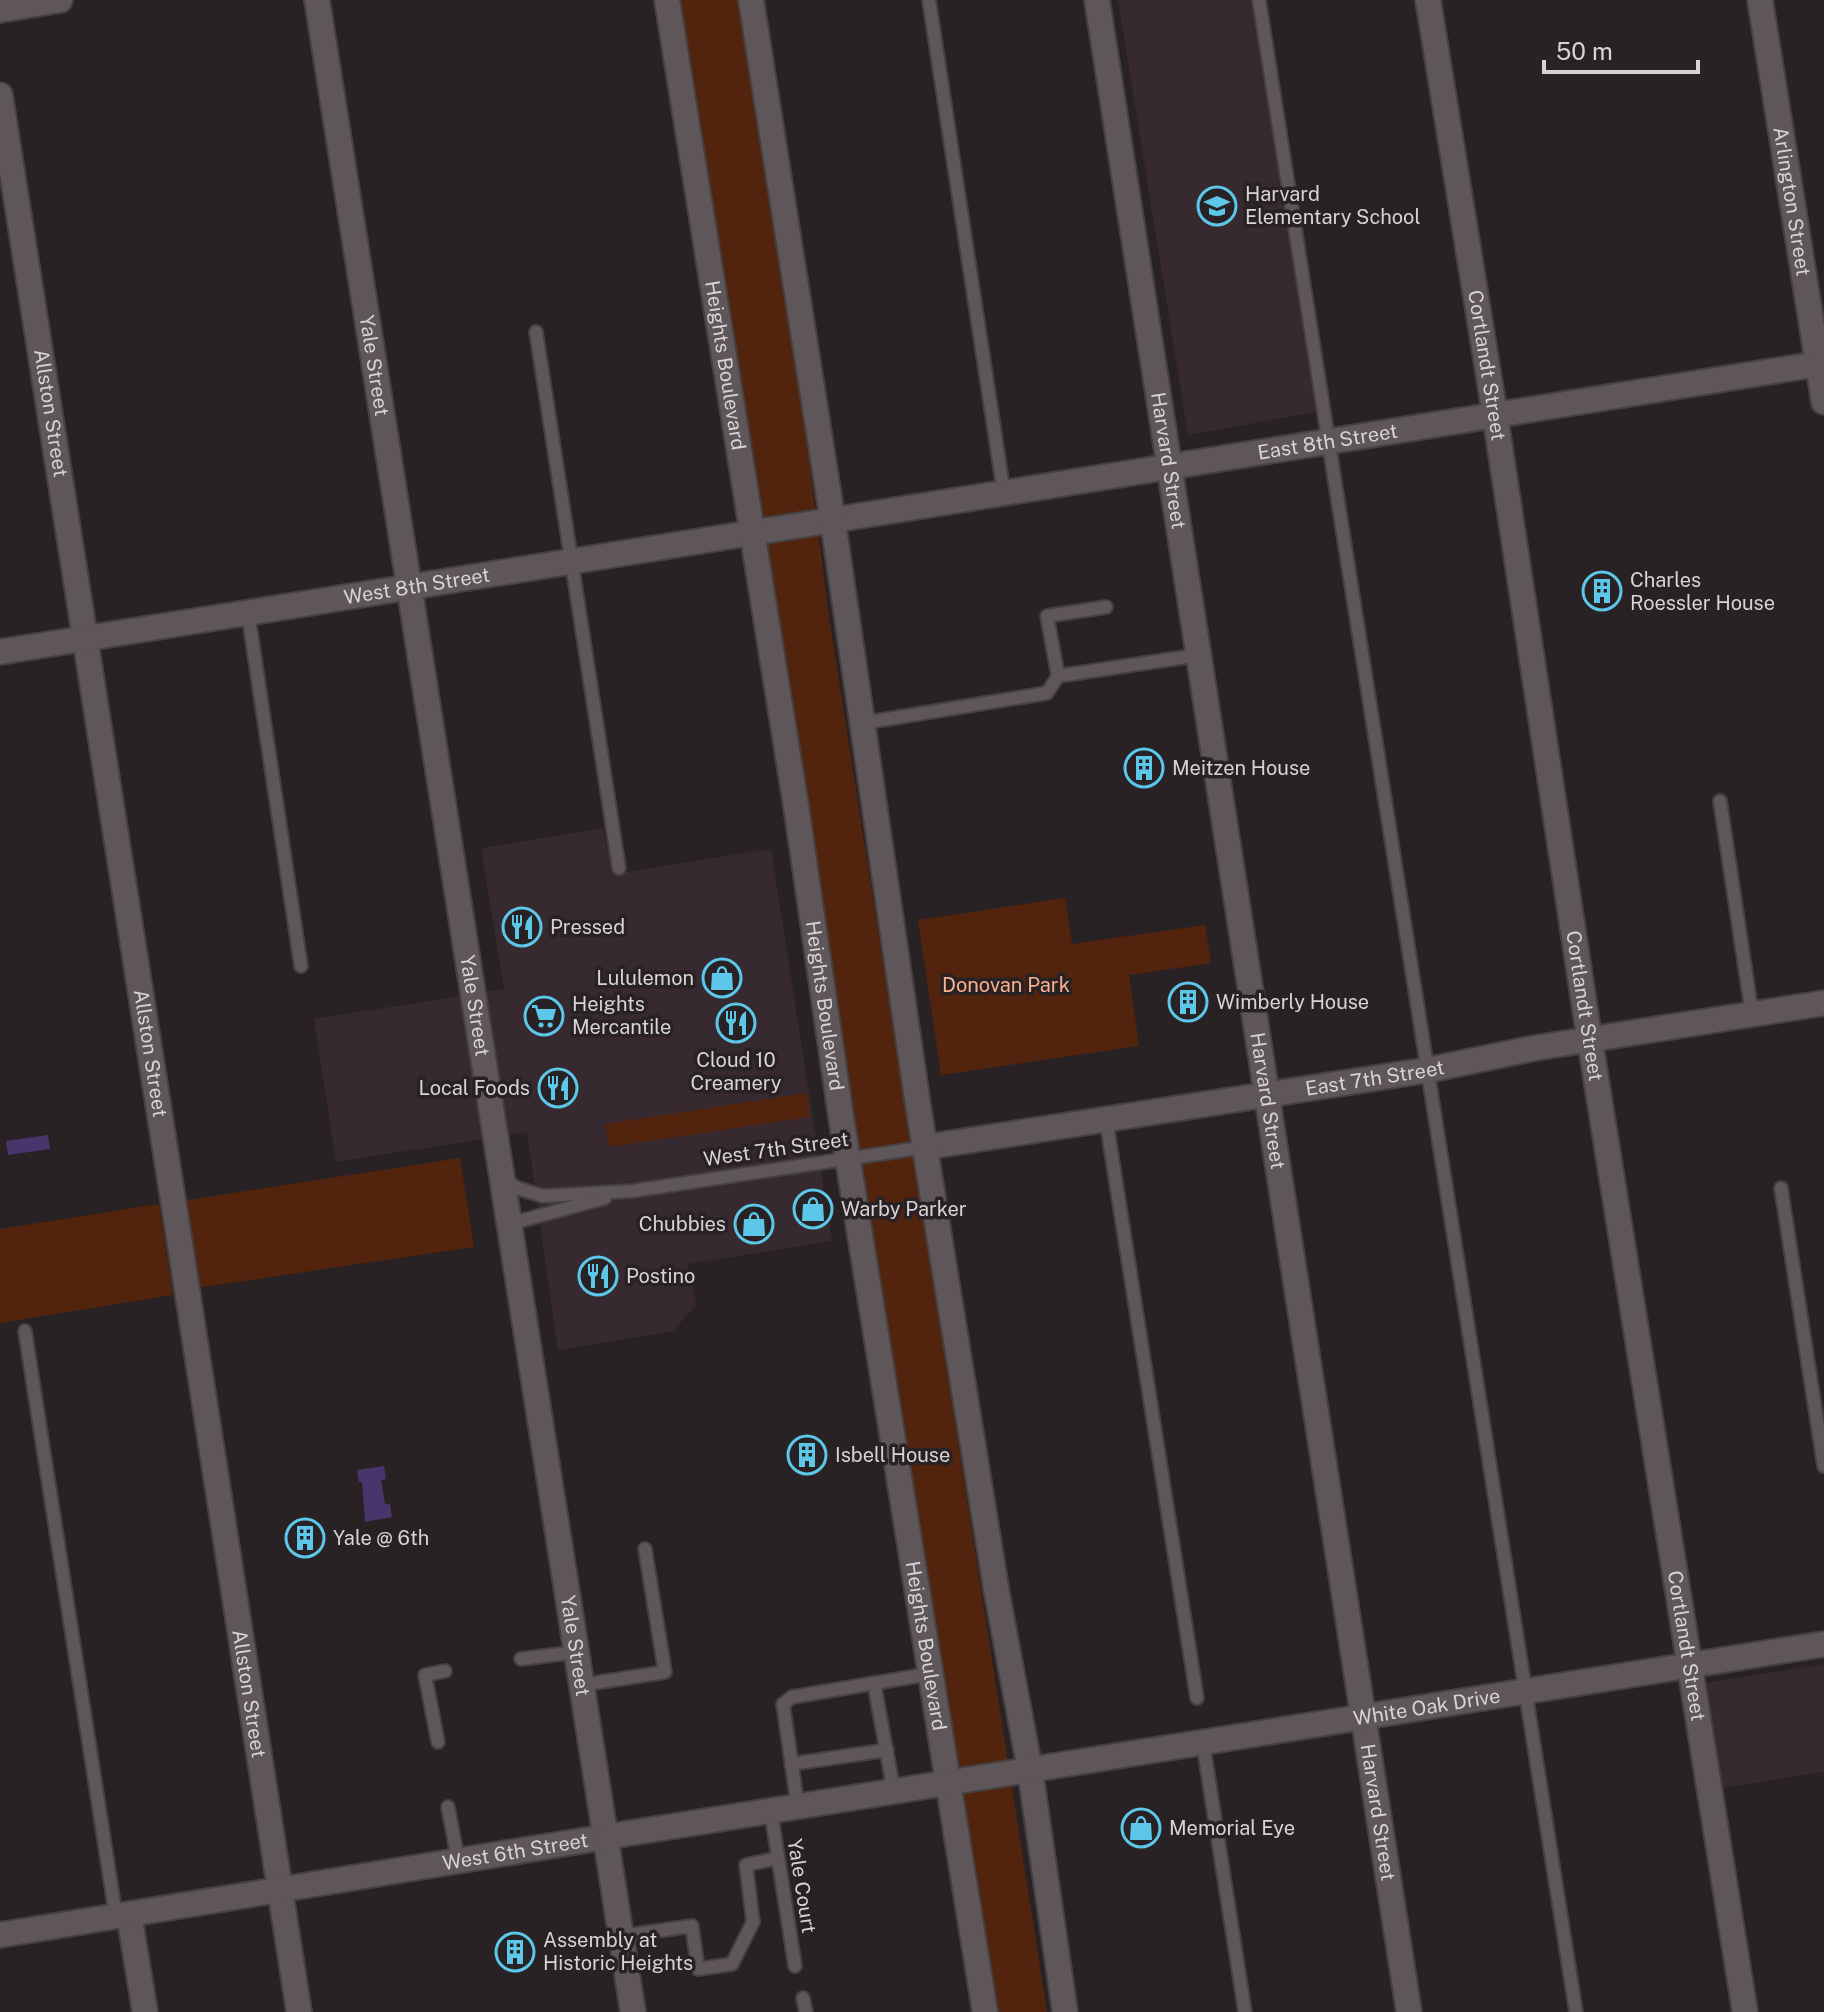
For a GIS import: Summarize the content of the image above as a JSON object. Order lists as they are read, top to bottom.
{
  "streets": {
    "street": [
      "Arlington Street",
      "Yale Street",
      "Heights Boulevard",
      "Cortlandt Street",
      "Allston Street",
      "East 8th Street",
      "Harvard Street",
      "West 8th Street",
      "East 7th Street",
      "White Oak Drive",
      "West 6th Street"
    ],
    "lane": ["West 7th Street", "Yale Court"]
  },
  "crossings": [
    ["Arlington Street", "East 8th Street"],
    ["Yale Street", "West 8th Street"],
    ["Yale Street", "West 7th Street"],
    ["Yale Street", "West 6th Street"],
    ["Heights Boulevard", "West 8th Street"],
    ["Heights Boulevard", "West 7th Street"],
    ["Heights Boulevard", "West 6th Street"],
    ["Cortlandt Street", "East 8th Street"],
    ["Cortlandt Street", "East 7th Street"],
    ["Cortlandt Street", "White Oak Drive"],
    ["Allston Street", "West 8th Street"],
    ["Allston Street", "West 6th Street"],
    ["East 8th Street", "Harvard Street"],
    ["East 8th Street", "West 8th Street"],
    ["Harvard Street", "East 7th Street"],
    ["Harvard Street", "White Oak Drive"],
    ["East 7th Street", "West 7th Street"],
    ["White Oak Drive", "West 6th Street"],
    ["West 6th Street", "Yale Court"]
  ],
  "parks": ["Donovan Park"],
  "places": {
    "school or university": ["Harvard Elementary School"],
    "building": [
      "Charles Roessler House",
      "Meitzen House",
      "Wimberly House",
      "Isbell House",
      "Yale @ 6th",
      "Assembly at Historic Heights"
    ],
    "restaurant": [
      "Pressed",
      "Cloud 10 Creamery",
      "Local Foods",
      "Postino"
    ],
    "shop": [
      "Lululemon",
      "Warby Parker",
      "Chubbies",
      "Memorial Eye"
    ],
    "supermarket": ["Heights Mercantile"]
  },
  "scale_bar": "50 m"
}
